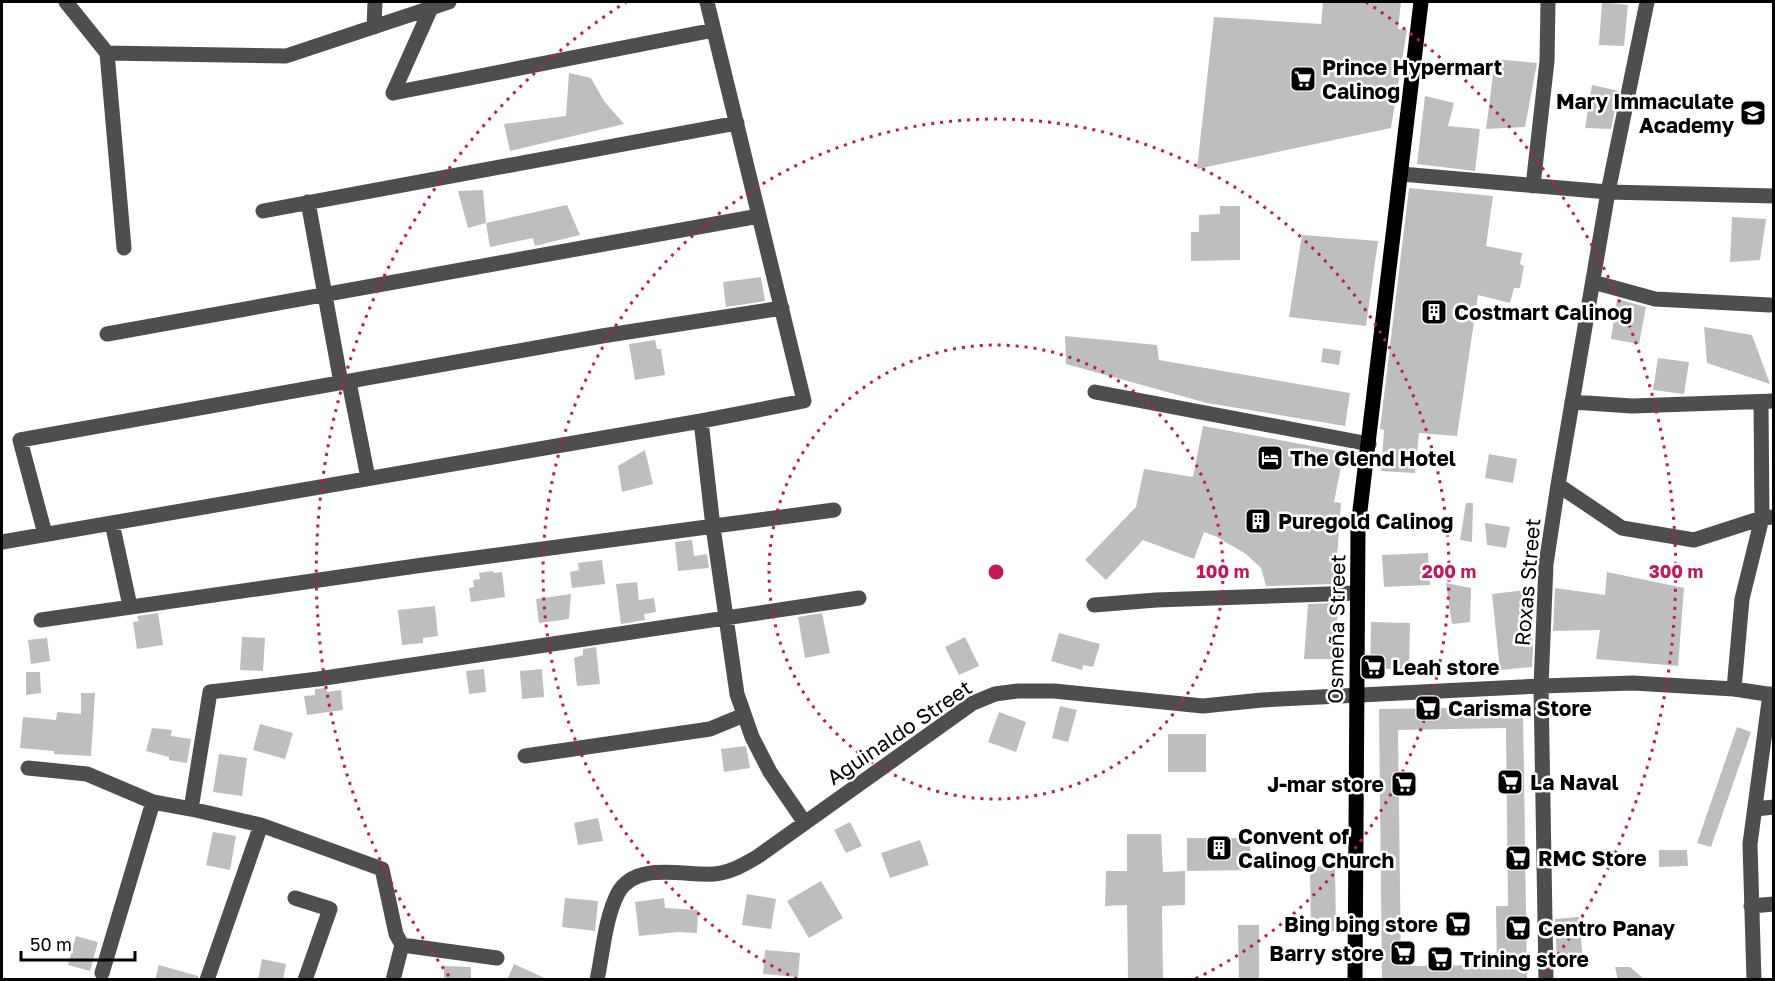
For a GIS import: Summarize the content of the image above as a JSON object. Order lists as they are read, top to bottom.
{
  "streets": {
    "main road": ["Osmeña Street"],
    "street": ["Roxas Street", "Aguinaldo Street"]
  },
  "crossings": [
    ["Roxas Street", "Aguinaldo Street"],
    ["Osmeña Street", "Aguinaldo Street"]
  ],
  "places": {
    "supermarket": [
      "Prince Hypermart Calinog",
      "Leah store",
      "Carisma Store",
      "La Naval",
      "J-mar store",
      "RMC Store",
      "Bing bing store",
      "Centro Panay",
      "Barry store",
      "Trining store"
    ],
    "school or university": ["Mary Immaculate Academy"],
    "building": ["Costmart Calinog", "Puregold Calinog", "Convent of Calinog Church"],
    "hotel": ["The Glend Hotel"]
  },
  "scale_bar": "50 m",
  "rings": ["100 m", "200 m", "300 m"]
}
